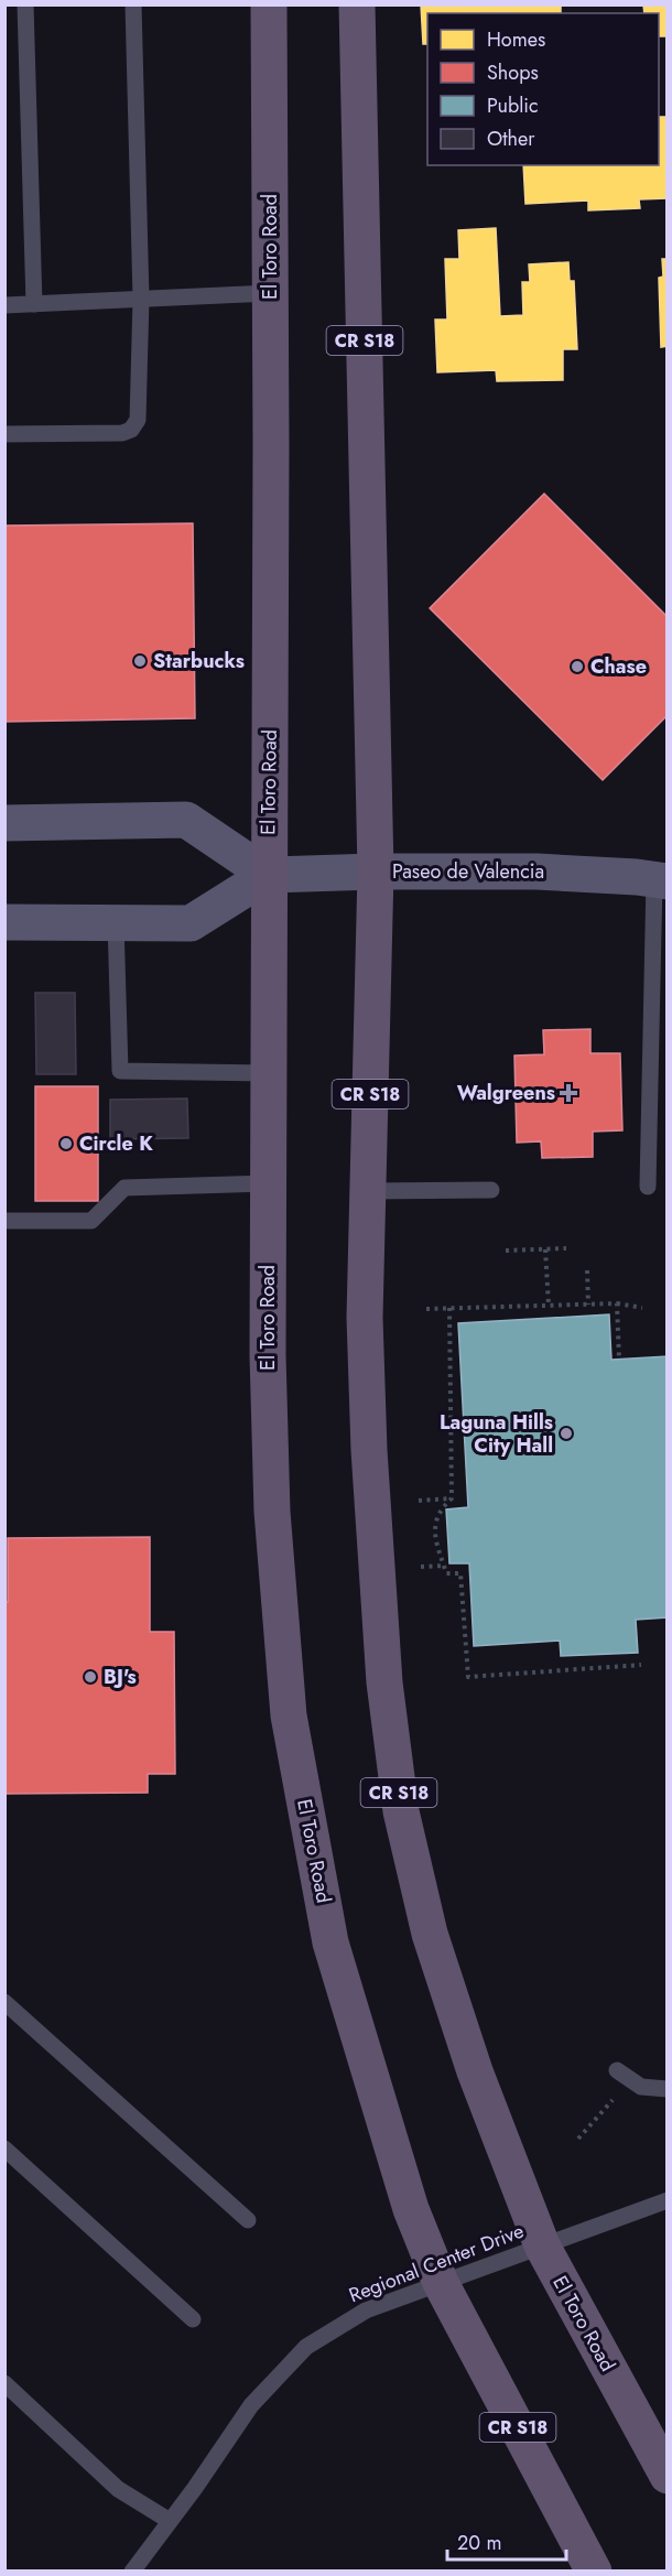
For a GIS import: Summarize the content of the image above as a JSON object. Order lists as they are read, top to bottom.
{
  "streets": {
    "main road": ["El Toro Road", "CR S18", "Paseo de Valencia"],
    "lane": ["Regional Center Drive"]
  },
  "crossings": [
    ["El Toro Road", "Paseo de Valencia"],
    ["El Toro Road", "Regional Center Drive"]
  ],
  "places": {
    "other": [
      "Starbucks",
      "Chase",
      "Circle K",
      "Laguna Hills City Hall",
      "BJ's"
    ],
    "health": ["Walgreens"]
  },
  "legend": [
    "Homes",
    "Shops",
    "Public",
    "Other"
  ],
  "scale_bar": "20 m"
}
